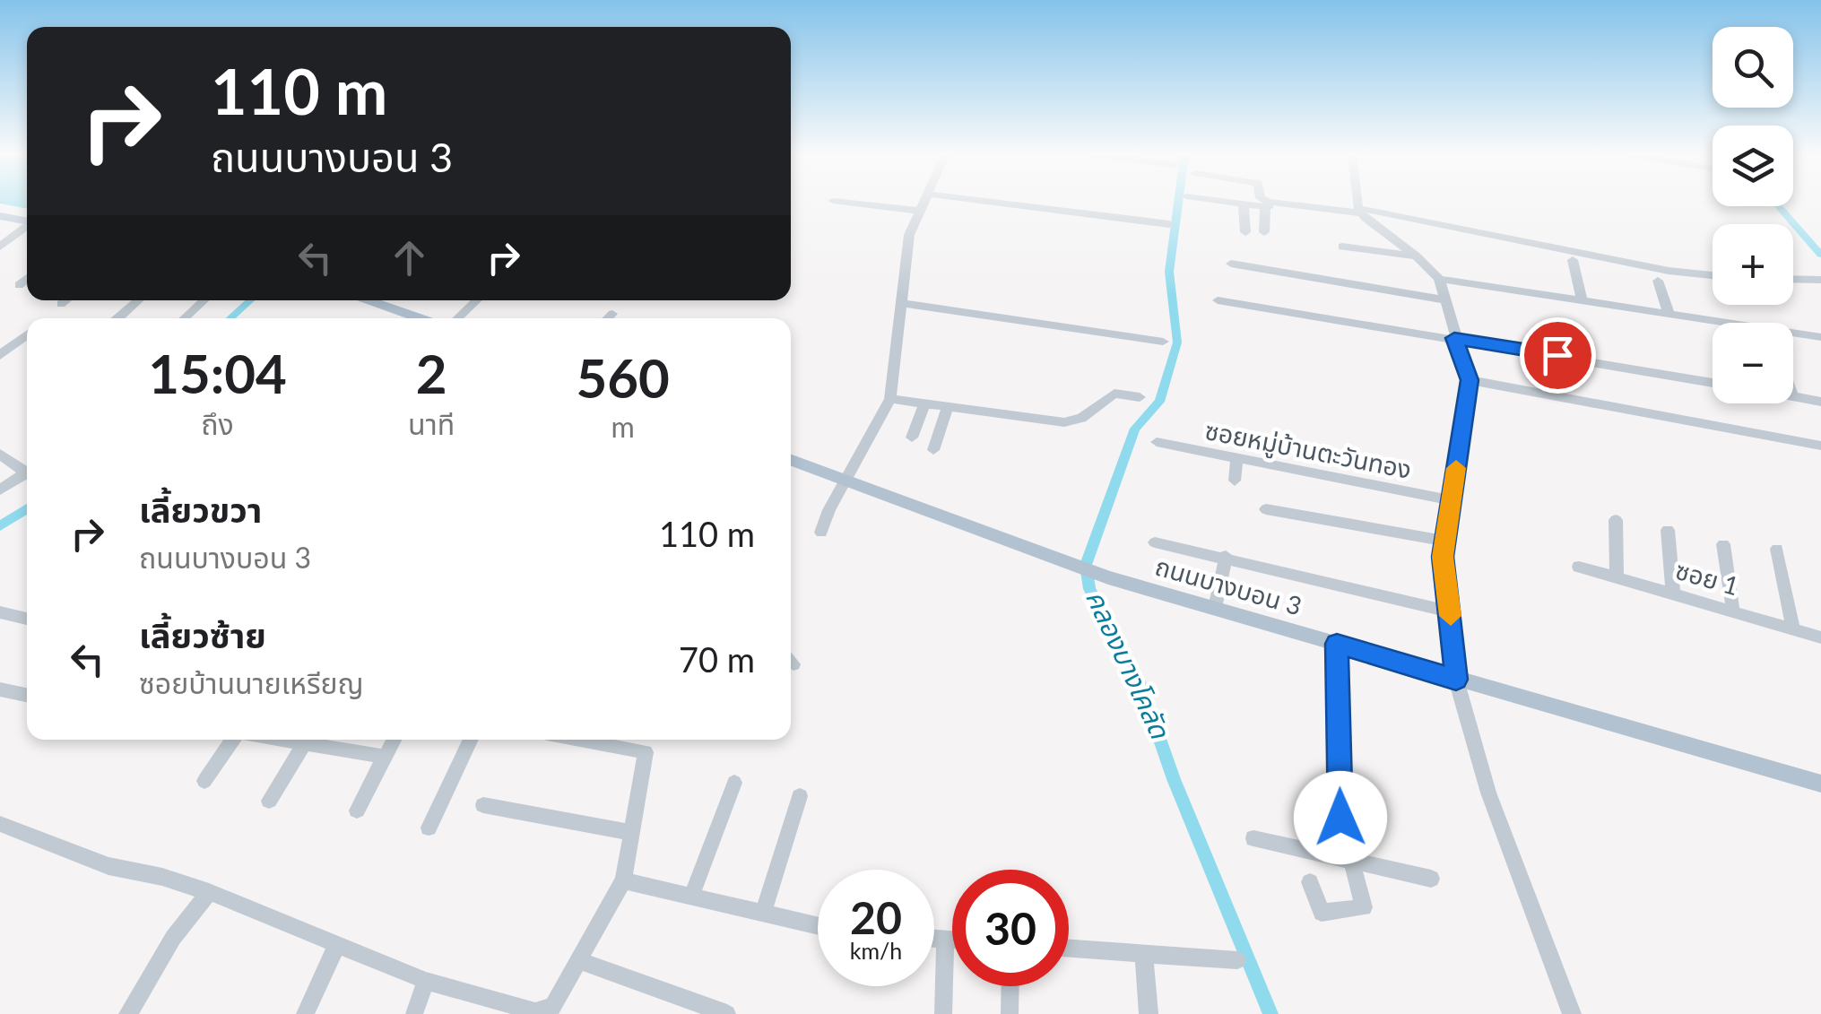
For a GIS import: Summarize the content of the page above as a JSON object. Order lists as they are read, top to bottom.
{
  "streets": {
    "main road": ["ถนนบางบอน 3"],
    "street": ["ซอยหมู่บ้านตะวันทอง", "ซอย 1"]
  },
  "water": ["คลองบางโคลัด"],
  "page": {
    "map_buttons": ["+", "−"],
    "turn": ["110 m", "ถนนบางบอน 3"],
    "eta": [
      "15:04",
      "ถึง",
      "2",
      "นาที",
      "560",
      "m"
    ],
    "list": [
      {
        "name": "เลี้ยวขวา",
        "note": "ถนนบางบอน 3",
        "value": "110 m"
      },
      {
        "name": "เลี้ยวซ้าย",
        "note": "ซอยบ้านนายเหรียญ",
        "value": "70 m"
      }
    ],
    "speed": "20 km/h",
    "limit": "30"
  }
}
